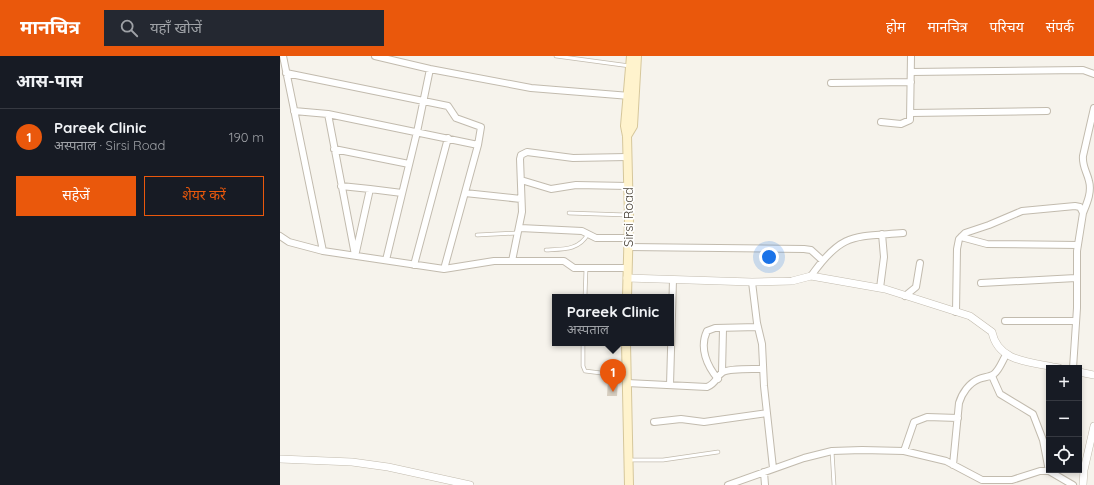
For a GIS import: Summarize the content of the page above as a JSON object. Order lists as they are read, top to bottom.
{
  "streets": {
    "main road": ["Sirsi Road"]
  },
  "page": {
    "header": "मानचित्र",
    "search": "यहाँ खोजें",
    "nav": [
      "होम",
      "मानचित्र",
      "परिचय",
      "संपर्क"
    ],
    "heading": "आस-पास",
    "list": [
      {
        "mark": "1",
        "name": "Pareek Clinic",
        "note": "अस्पताल · Sirsi Road",
        "value": "190 m"
      }
    ],
    "buttons": ["सहेजें", "शेयर करें"],
    "popup": ["Pareek Clinic", "अस्पताल"],
    "pins": "1",
    "map_buttons": ["+", "−"]
  }
}
